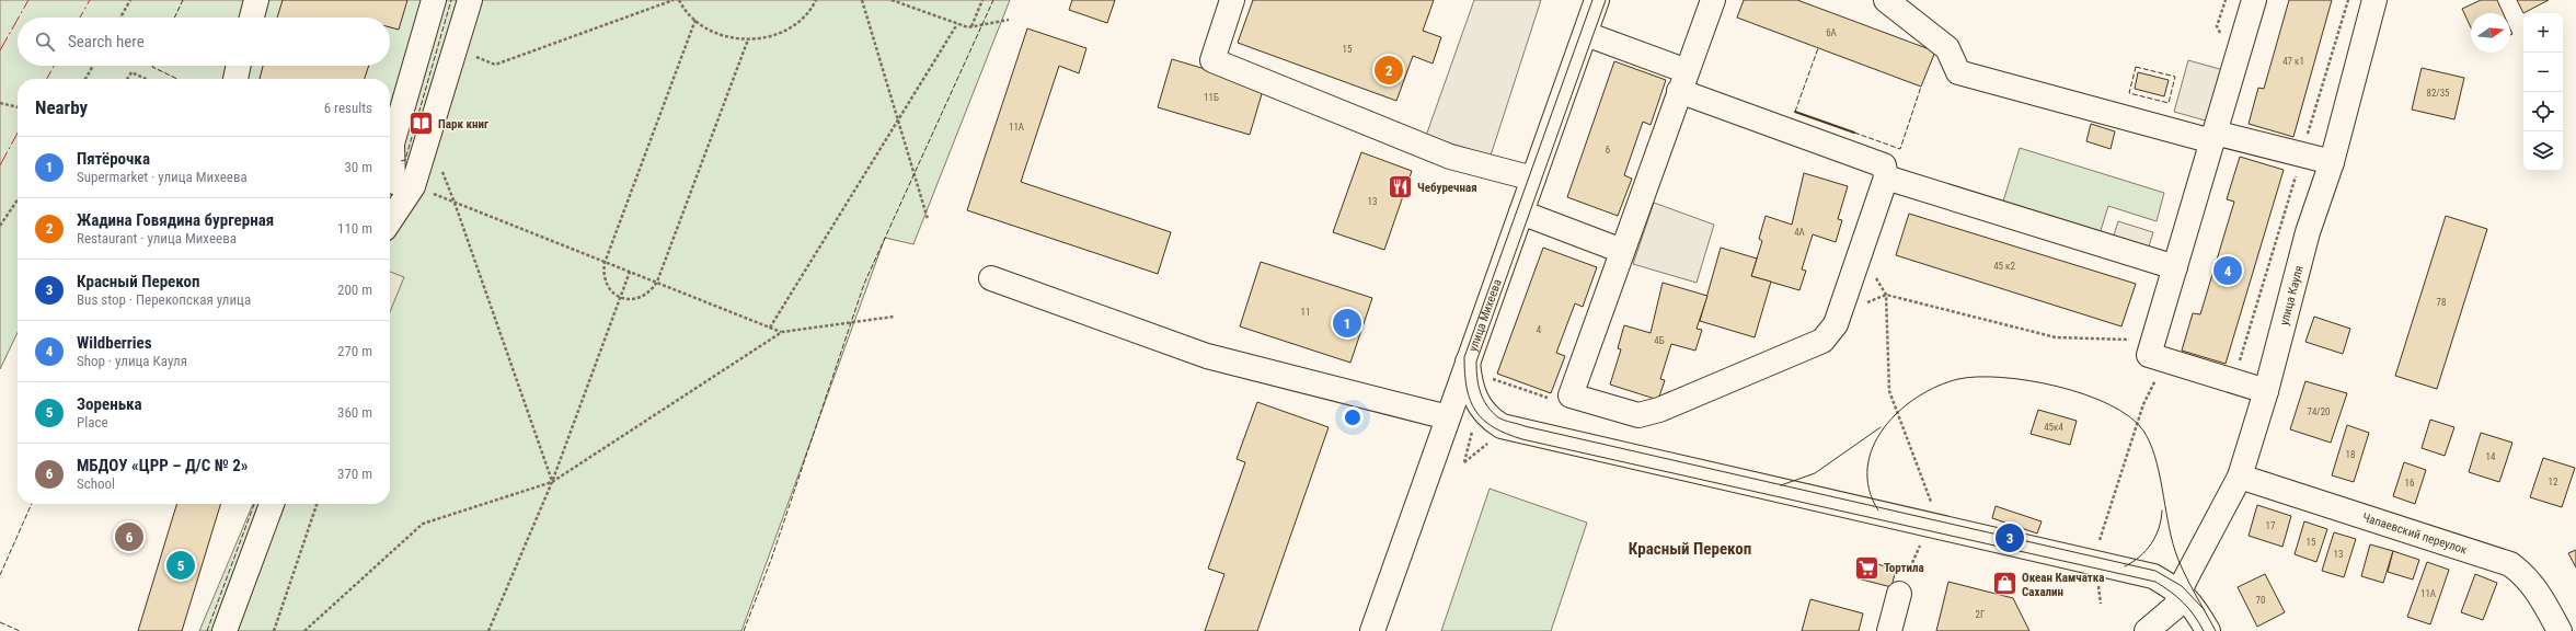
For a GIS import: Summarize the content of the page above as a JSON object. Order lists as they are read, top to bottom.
{
  "streets": {
    "street": ["улица Кауля", "улица Михеева", "Чапаевский переулок"]
  },
  "crossings": [
    ["улица Кауля", "Чапаевский переулок"]
  ],
  "districts": ["Красный Перекоп"],
  "places": {
    "library": ["Парк книг"],
    "restaurant": ["Чебуречная"],
    "supermarket": ["Тортила"],
    "shop": ["Океан Камчатка Сахалин"]
  },
  "house_numbers": [
    "6А",
    "15",
    "47 к1",
    "82/35",
    "11Б",
    "11А",
    "6",
    "13",
    "4А",
    "45 к2",
    "78",
    "11",
    "4",
    "4Б",
    "74/20",
    "45к4",
    "18",
    "14",
    "12",
    "16",
    "17",
    "15",
    "13",
    "11А",
    "70",
    "2Г"
  ],
  "north": "right",
  "page": {
    "map_buttons": ["+", "−"],
    "search": "Search here",
    "pins": [
      "2",
      "4",
      "1",
      "6",
      "3",
      "5"
    ],
    "heading": ["Nearby", "6 results"],
    "list": [
      {
        "mark": "1",
        "name": "Пятёрочка",
        "note": "Supermarket · улица Михеева",
        "value": "30 m"
      },
      {
        "mark": "2",
        "name": "Жадина Говядина бургерная",
        "note": "Restaurant · улица Михеева",
        "value": "110 m"
      },
      {
        "mark": "3",
        "name": "Красный Перекоп",
        "note": "Bus stop · Перекопская улица",
        "value": "200 m"
      },
      {
        "mark": "4",
        "name": "Wildberries",
        "note": "Shop · улица Кауля",
        "value": "270 m"
      },
      {
        "mark": "5",
        "name": "Зоренька",
        "note": "Place",
        "value": "360 m"
      },
      {
        "mark": "6",
        "name": "МБДОУ «ЦРР – Д/С № 2»",
        "note": "School",
        "value": "370 m"
      }
    ]
  }
}
